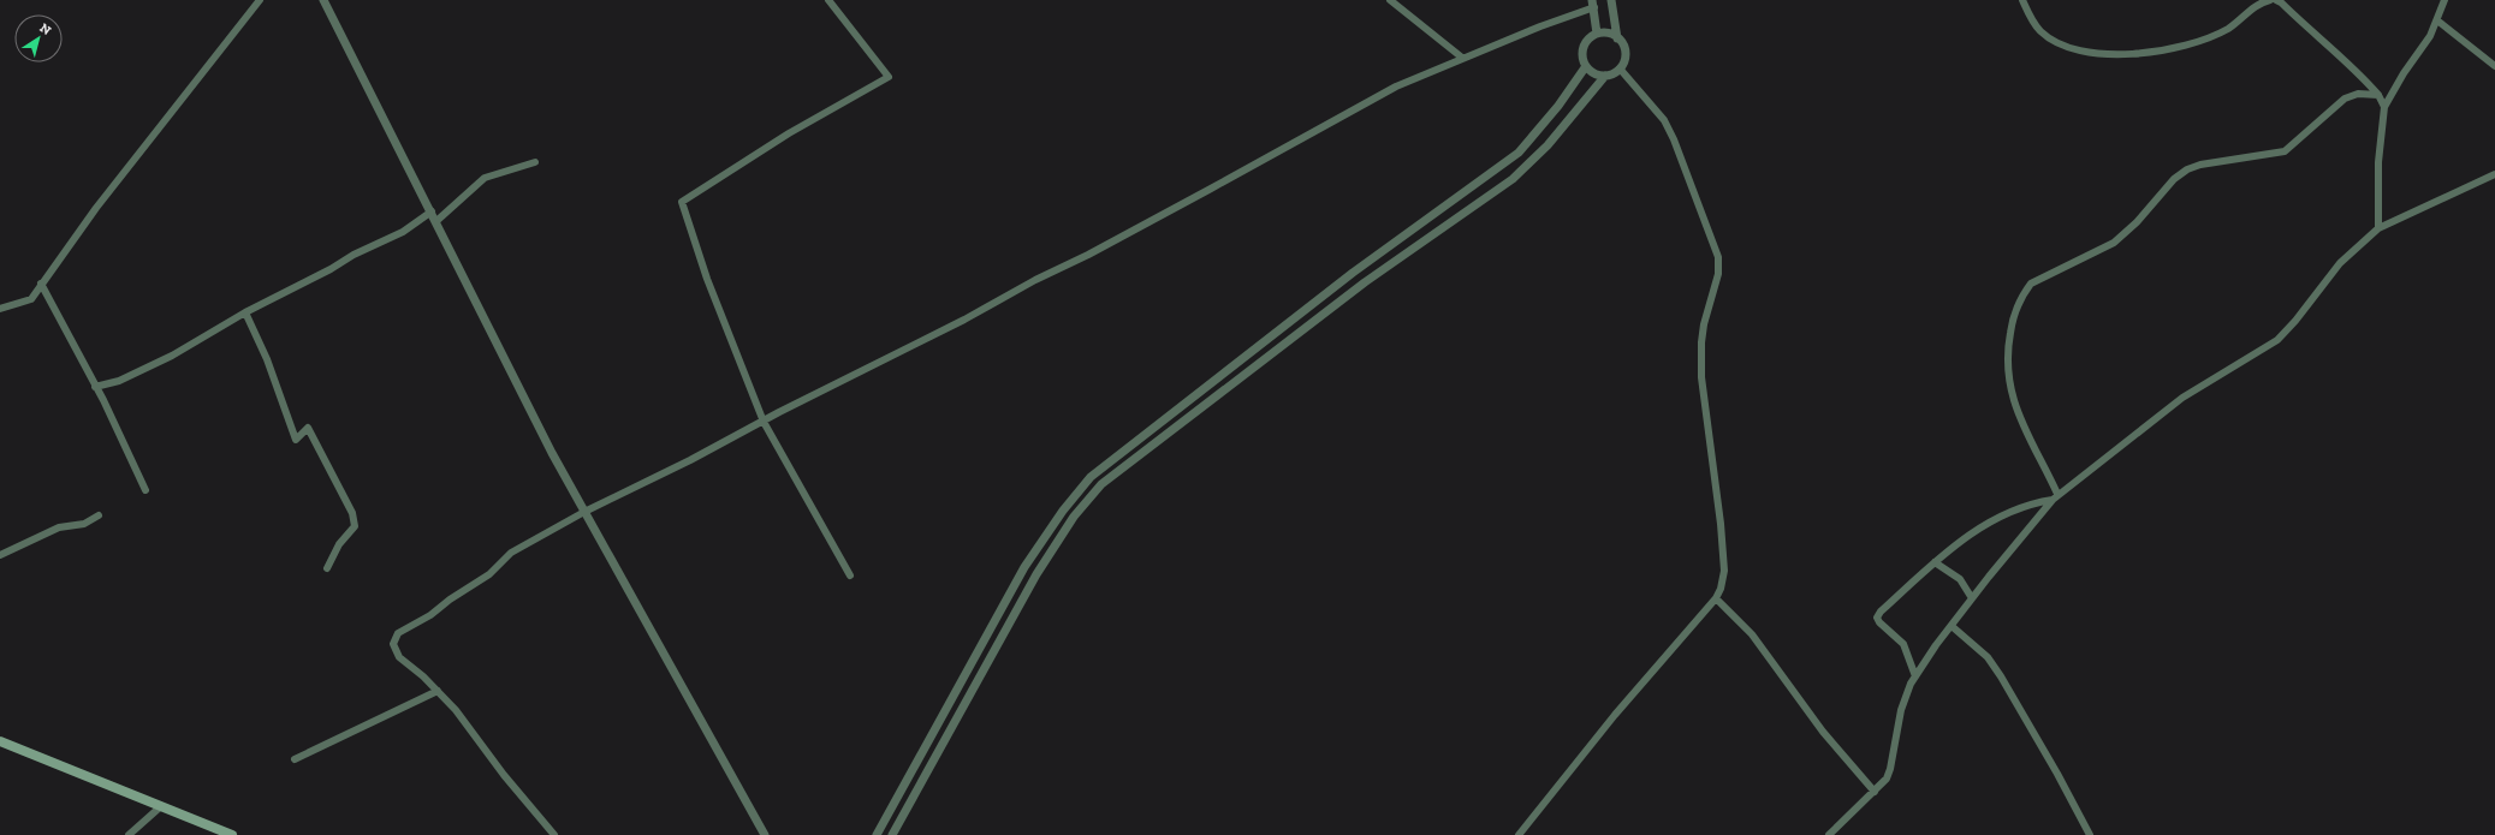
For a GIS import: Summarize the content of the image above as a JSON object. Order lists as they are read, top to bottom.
{
  "north": "top right"
}
